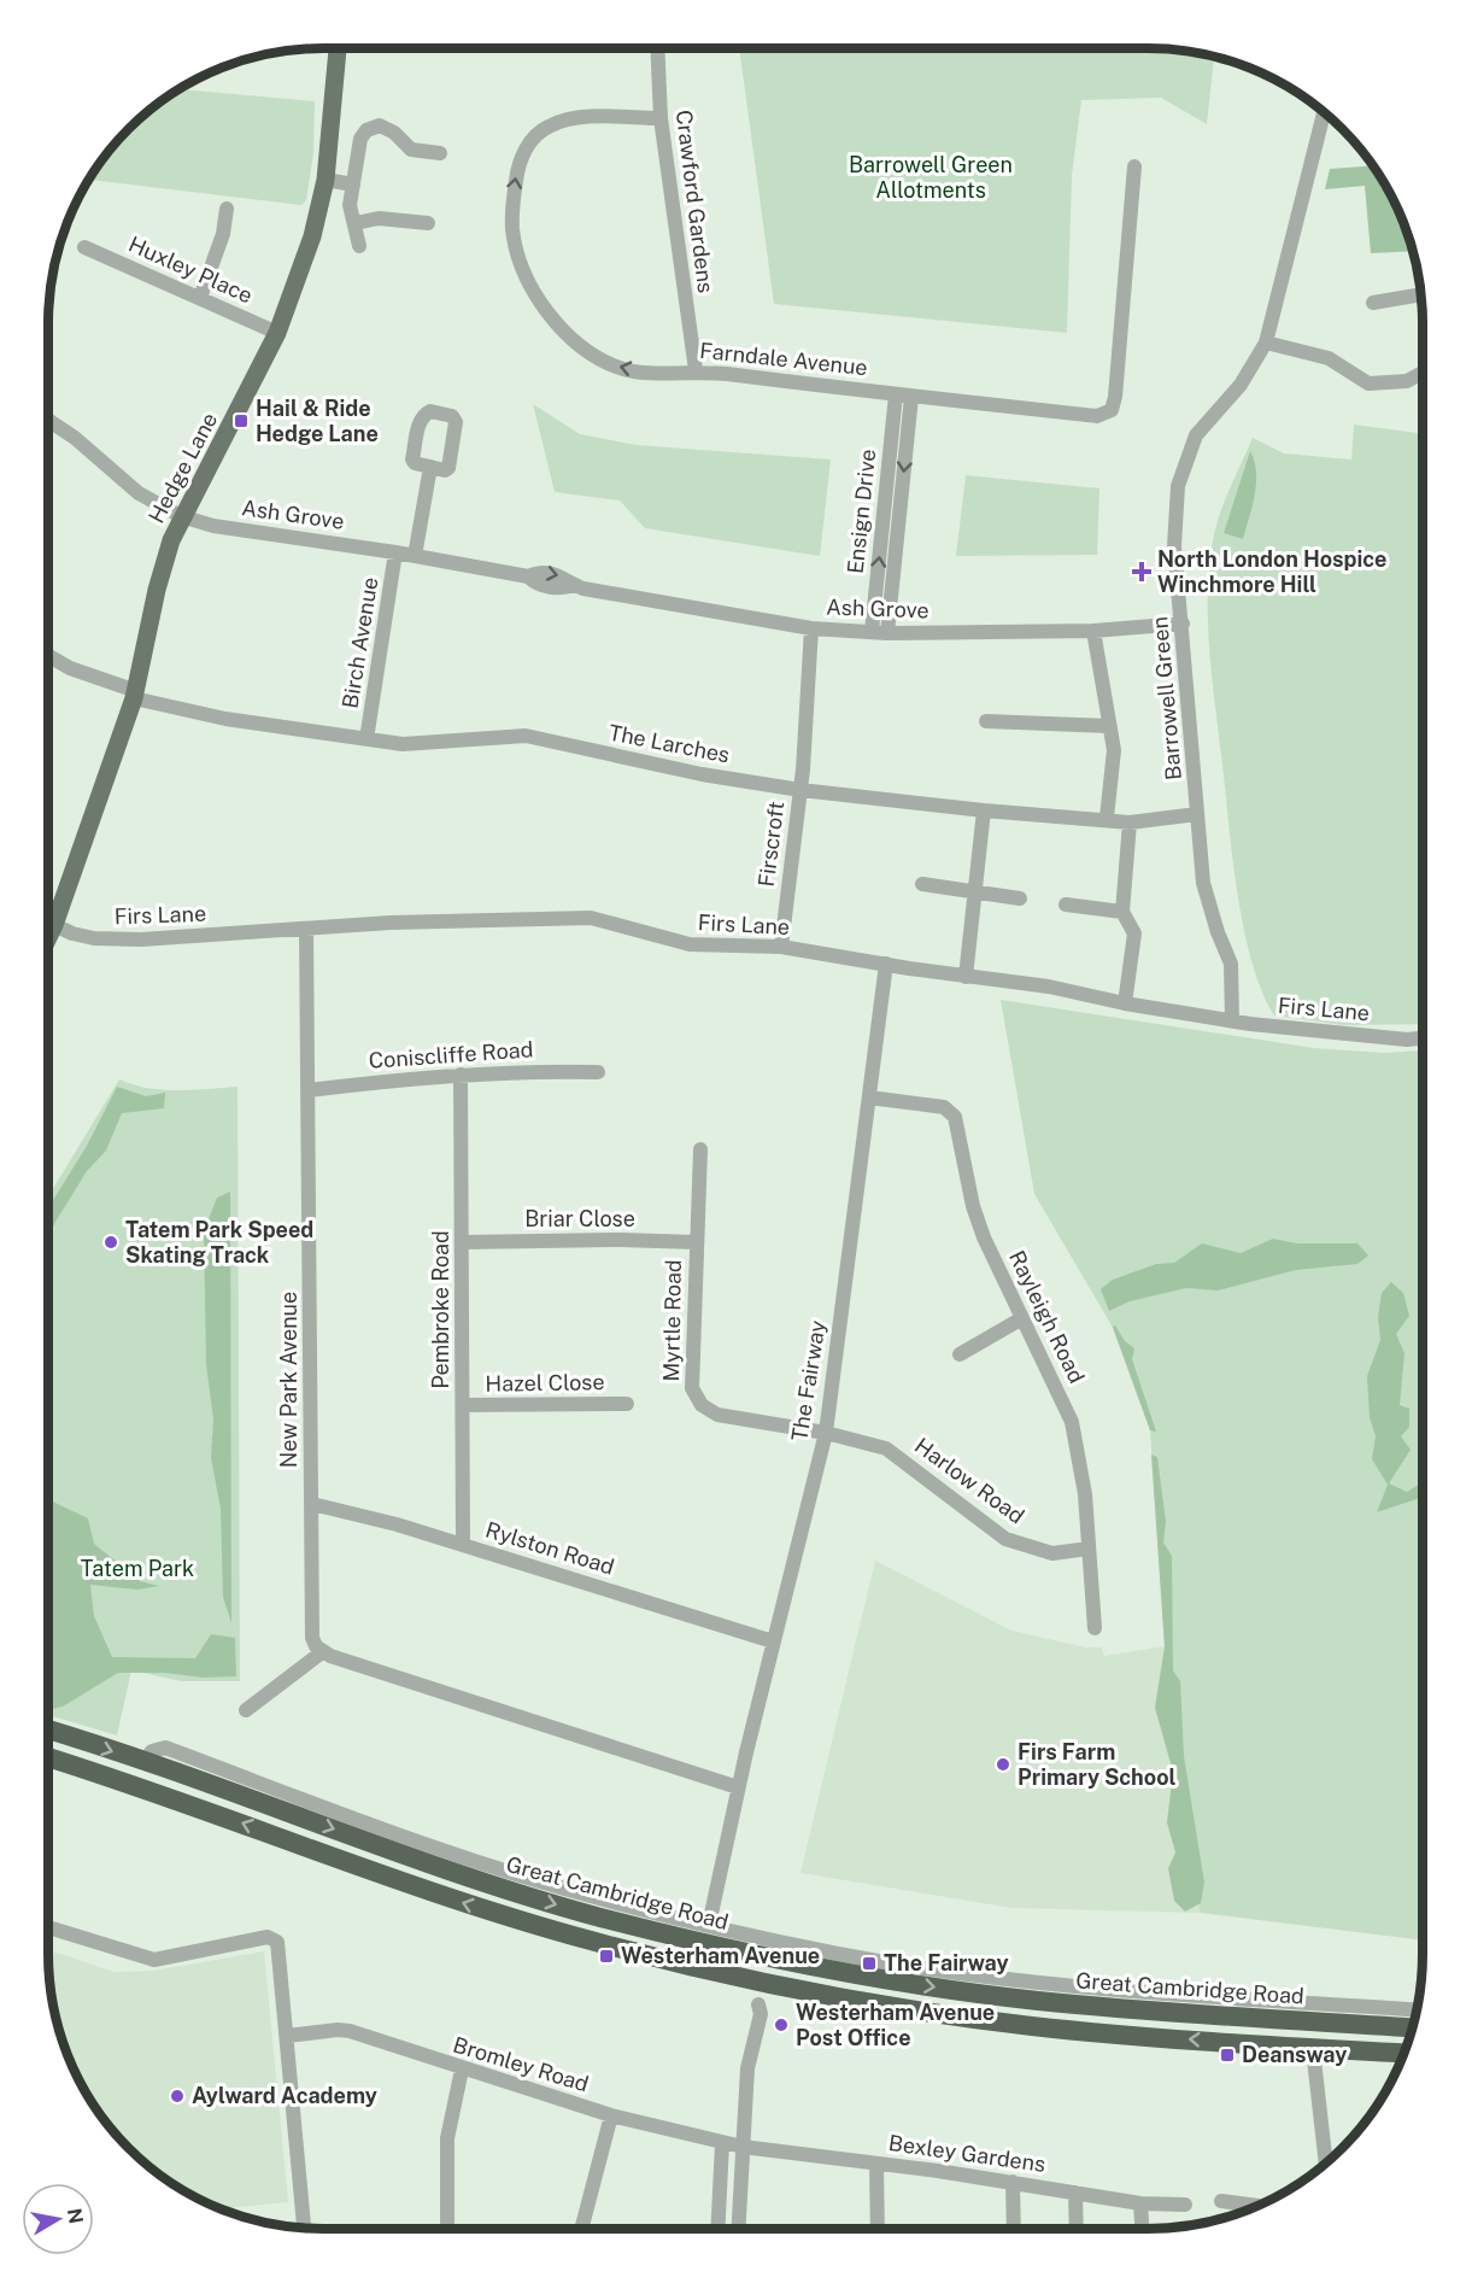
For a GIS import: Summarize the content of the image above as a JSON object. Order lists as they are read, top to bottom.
{
  "streets": {
    "highway": ["Great Cambridge Road"],
    "main road": ["Hedge Lane"],
    "street": [
      "Crawford Gardens",
      "Huxley Place",
      "Farndale Avenue",
      "Ensign Drive",
      "Ash Grove",
      "Birch Avenue",
      "Barrowell Green",
      "The Larches",
      "Firscroft",
      "Firs Lane",
      "Coniscliffe Road",
      "Briar Close",
      "Pembroke Road",
      "Rayleigh Road",
      "Myrtle Road",
      "New Park Avenue",
      "The Fairway",
      "Hazel Close",
      "Harlow Road",
      "Rylston Road",
      "Bromley Road",
      "Bexley Gardens"
    ]
  },
  "crossings": [
    ["Crawford Gardens", "Farndale Avenue"],
    ["Huxley Place", "Hedge Lane"],
    ["Farndale Avenue", "Ensign Drive"],
    ["Hedge Lane", "Ash Grove"],
    ["Hedge Lane", "The Larches"],
    ["Hedge Lane", "Firs Lane"],
    ["Ensign Drive", "Ash Grove"],
    ["Ash Grove", "Birch Avenue"],
    ["Ash Grove", "Barrowell Green"],
    ["Ash Grove", "Firscroft"],
    ["Birch Avenue", "The Larches"],
    ["Barrowell Green", "The Larches"],
    ["Barrowell Green", "Firs Lane"],
    ["The Larches", "Firscroft"],
    ["Firscroft", "Firs Lane"],
    ["Firs Lane", "New Park Avenue"],
    ["Firs Lane", "The Fairway"],
    ["Coniscliffe Road", "Pembroke Road"],
    ["Coniscliffe Road", "New Park Avenue"],
    ["Briar Close", "Pembroke Road"],
    ["Briar Close", "Myrtle Road"],
    ["Pembroke Road", "Hazel Close"],
    ["Pembroke Road", "Rylston Road"],
    ["Rayleigh Road", "The Fairway"],
    ["Rayleigh Road", "Harlow Road"],
    ["Myrtle Road", "The Fairway"],
    ["Myrtle Road", "Harlow Road"],
    ["New Park Avenue", "Rylston Road"],
    ["The Fairway", "Harlow Road"],
    ["The Fairway", "Rylston Road"],
    ["Bromley Road", "Bexley Gardens"]
  ],
  "parks": ["Barrowell Green Allotments", "Tatem Park"],
  "places": {
    "transit": [
      "Hail & Ride Hedge Lane",
      "Westerham Avenue",
      "The Fairway",
      "Deansway"
    ],
    "health": ["North London Hospice Winchmore Hill"],
    "other": [
      "Tatem Park Speed Skating Track",
      "Firs Farm Primary School",
      "Westerham Avenue Post Office",
      "Aylward Academy"
    ]
  },
  "north": "right"
}
